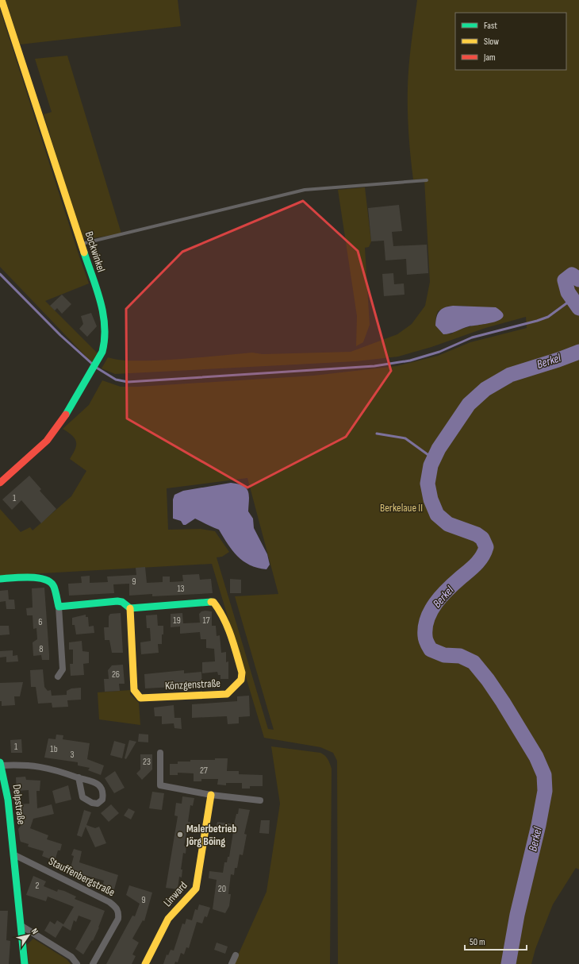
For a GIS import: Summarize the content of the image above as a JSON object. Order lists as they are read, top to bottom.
{
  "streets": {
    "street": [
      "Bockwinkel",
      "Könzgenstraße",
      "Delpstraße",
      "Stauffenbergstraße",
      "Linward"
    ]
  },
  "crossings": [
    ["Delpstraße", "Stauffenbergstraße"]
  ],
  "water": ["Berkel"],
  "parks": ["Berkelaue II"],
  "places": ["Malerbetrieb Jörg Böing"],
  "house_numbers": [
    "1",
    "9",
    "13",
    "19",
    "17",
    "6",
    "8",
    "26",
    "1",
    "1b",
    "3",
    "23",
    "27",
    "2",
    "20",
    "9"
  ],
  "legend": ["Fast", "Slow", "Jam"],
  "scale_bar": "50 m",
  "north": "top right"
}
